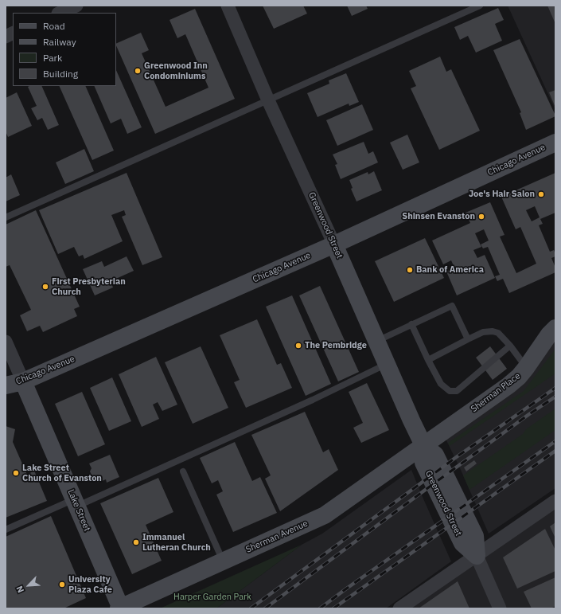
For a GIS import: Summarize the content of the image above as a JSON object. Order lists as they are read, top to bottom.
{
  "streets": {
    "street": [
      "Chicago Avenue",
      "Greenwood Street",
      "Sherman Place",
      "Lake Street",
      "Sherman Avenue"
    ]
  },
  "crossings": [
    ["Chicago Avenue", "Greenwood Street"],
    ["Chicago Avenue", "Lake Street"],
    ["Greenwood Street", "Sherman Place"],
    ["Greenwood Street", "Sherman Avenue"],
    ["Sherman Place", "Sherman Avenue"],
    ["Lake Street", "Sherman Avenue"]
  ],
  "parks": ["Harper Garden Park"],
  "places": [
    "Greenwood Inn Condominiums",
    "Joe's Hair Salon",
    "Shinsen Evanston",
    "Bank of America",
    "First Presbyterian Church",
    "The Pembridge",
    "Lake Street Church of Evanston",
    "Immanuel Lutheran Church",
    "University Plaza Cafe"
  ],
  "legend": [
    "Road",
    "Railway",
    "Park",
    "Building"
  ],
  "north": "bottom left"
}
